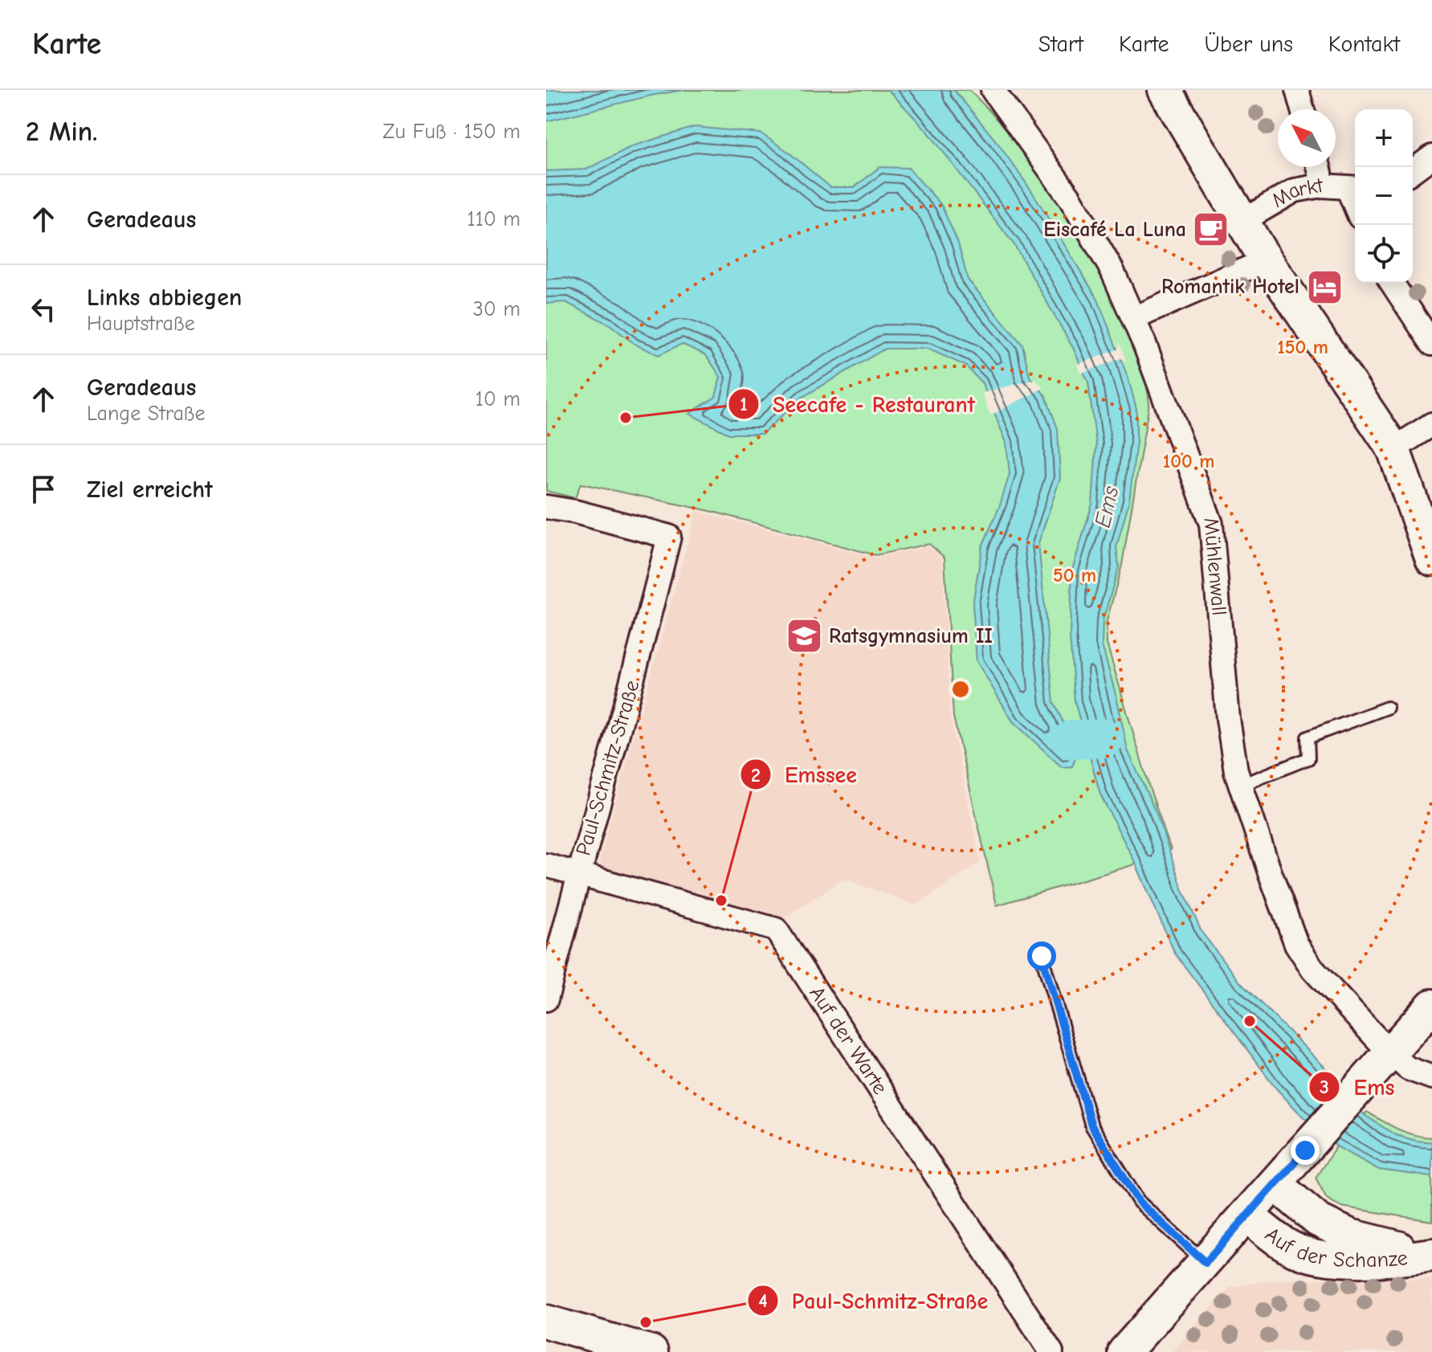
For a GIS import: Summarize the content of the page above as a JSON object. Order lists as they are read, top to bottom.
{
  "streets": {
    "street": [
      "Markt",
      "Mühlenwall",
      "Paul-Schmitz-Straße",
      "Auf der Warte",
      "Auf der Schanze"
    ]
  },
  "crossings": [
    ["Paul-Schmitz-Straße", "Auf der Warte"]
  ],
  "water": ["Ems"],
  "places": {
    "cafe": ["Eiscafé La Luna"],
    "hotel": ["Romantik Hotel"],
    "other": [
      "Seecafe - Restaurant",
      "Emssee",
      "Ems",
      "Paul-Schmitz-Straße"
    ],
    "school or university": ["Ratsgymnasium II"]
  },
  "north": "top left",
  "page": {
    "header": "Karte",
    "nav": [
      "Start",
      "Karte",
      "Über uns",
      "Kontakt"
    ],
    "heading": ["2 Min.", "Zu Fuß · 150 m"],
    "map_buttons": ["+", "−"],
    "list": [
      ["Geradeaus", "110 m"],
      ["Links abbiegen", "Hauptstraße", "30 m"],
      ["Geradeaus", "Lange Straße", "10 m"],
      "Ziel erreicht"
    ]
  },
  "rings": ["150 m", "100 m", "50 m"]
}
